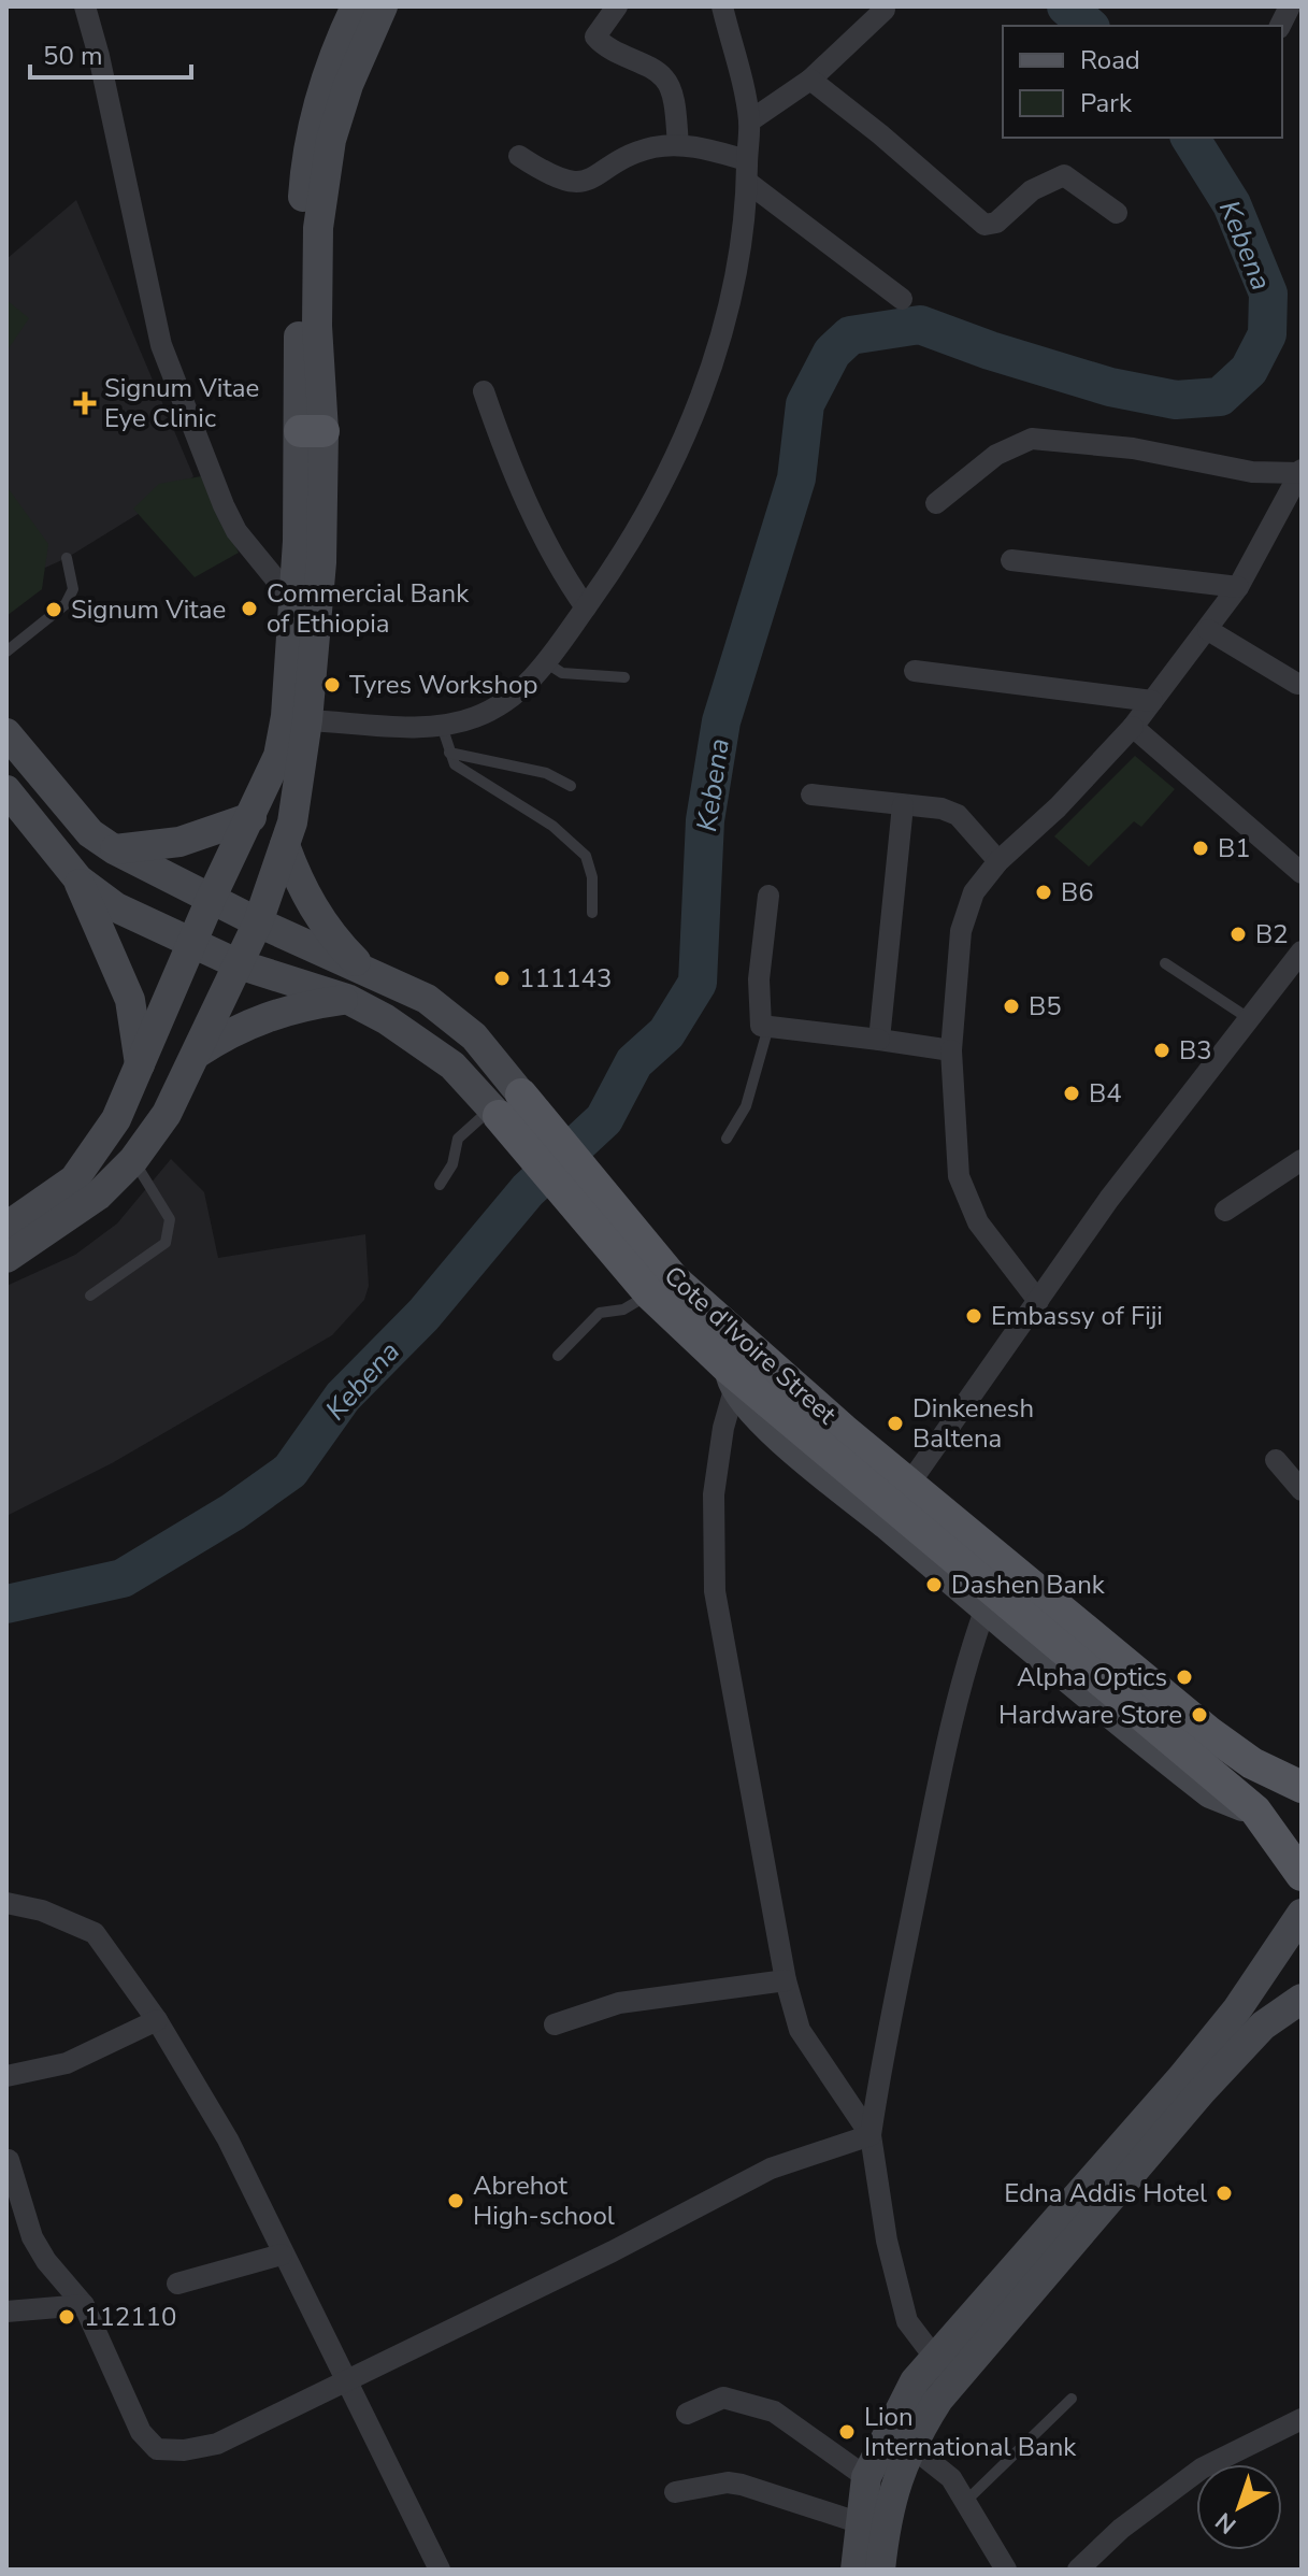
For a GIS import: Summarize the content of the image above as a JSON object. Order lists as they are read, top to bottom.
{
  "streets": {
    "main road": ["Cote d'Ivoire Street"]
  },
  "water": ["Kebena"],
  "places": {
    "health": ["Signum Vitae Eye Clinic"],
    "other": [
      "Commercial Bank of Ethiopia",
      "Signum Vitae",
      "Tyres Workshop",
      "B1",
      "B6",
      "B2",
      "111143",
      "B5",
      "B3",
      "B4",
      "Embassy of Fiji",
      "Dinkenesh Baltena",
      "Dashen Bank",
      "Alpha Optics",
      "Hardware Store",
      "Edna Addis Hotel",
      "Abrehot High-school",
      "112110",
      "Lion International Bank"
    ]
  },
  "legend": ["Road", "Park"],
  "scale_bar": "50 m",
  "north": "bottom left"
}
